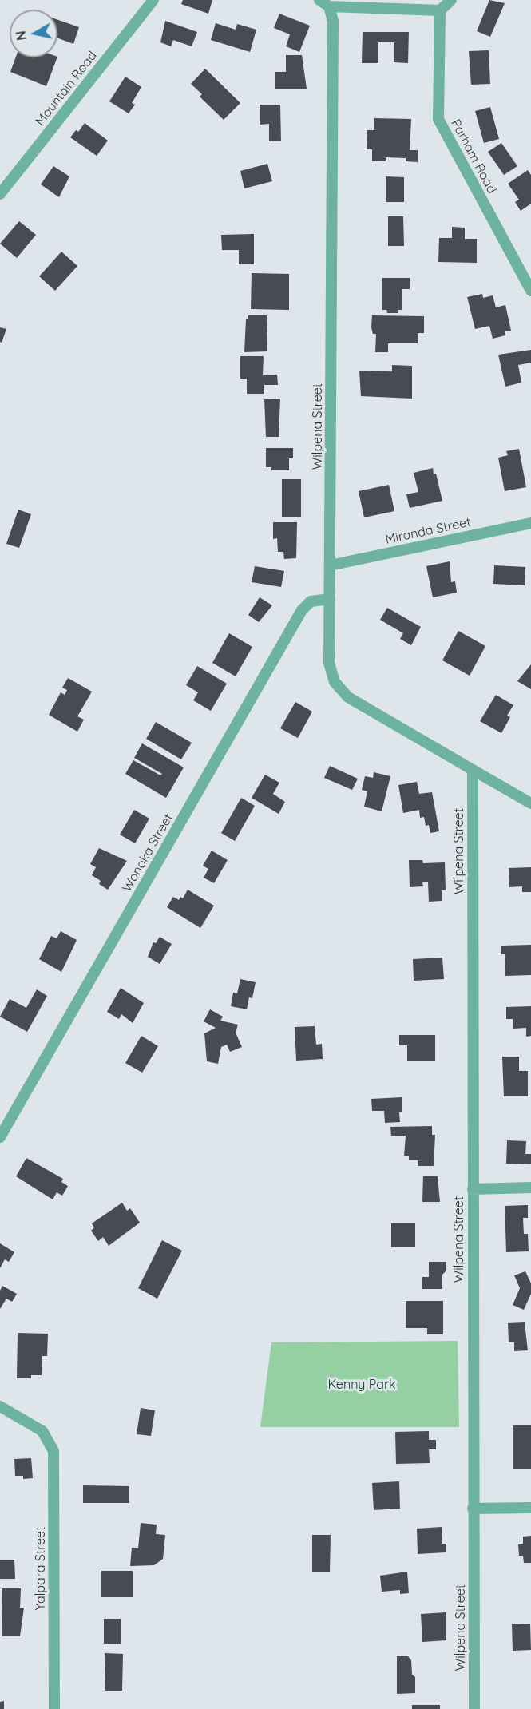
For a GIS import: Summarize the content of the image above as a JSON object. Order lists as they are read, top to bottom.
{
  "streets": {
    "street": [
      "Mountain Road",
      "Parham Road",
      "Wilpena Street",
      "Miranda Street",
      "Wonoka Street",
      "Yalpara Street"
    ]
  },
  "crossings": [
    ["Wilpena Street", "Miranda Street"],
    ["Wilpena Street", "Wonoka Street"]
  ],
  "parks": ["Kenny Park"],
  "north": "left"
}
